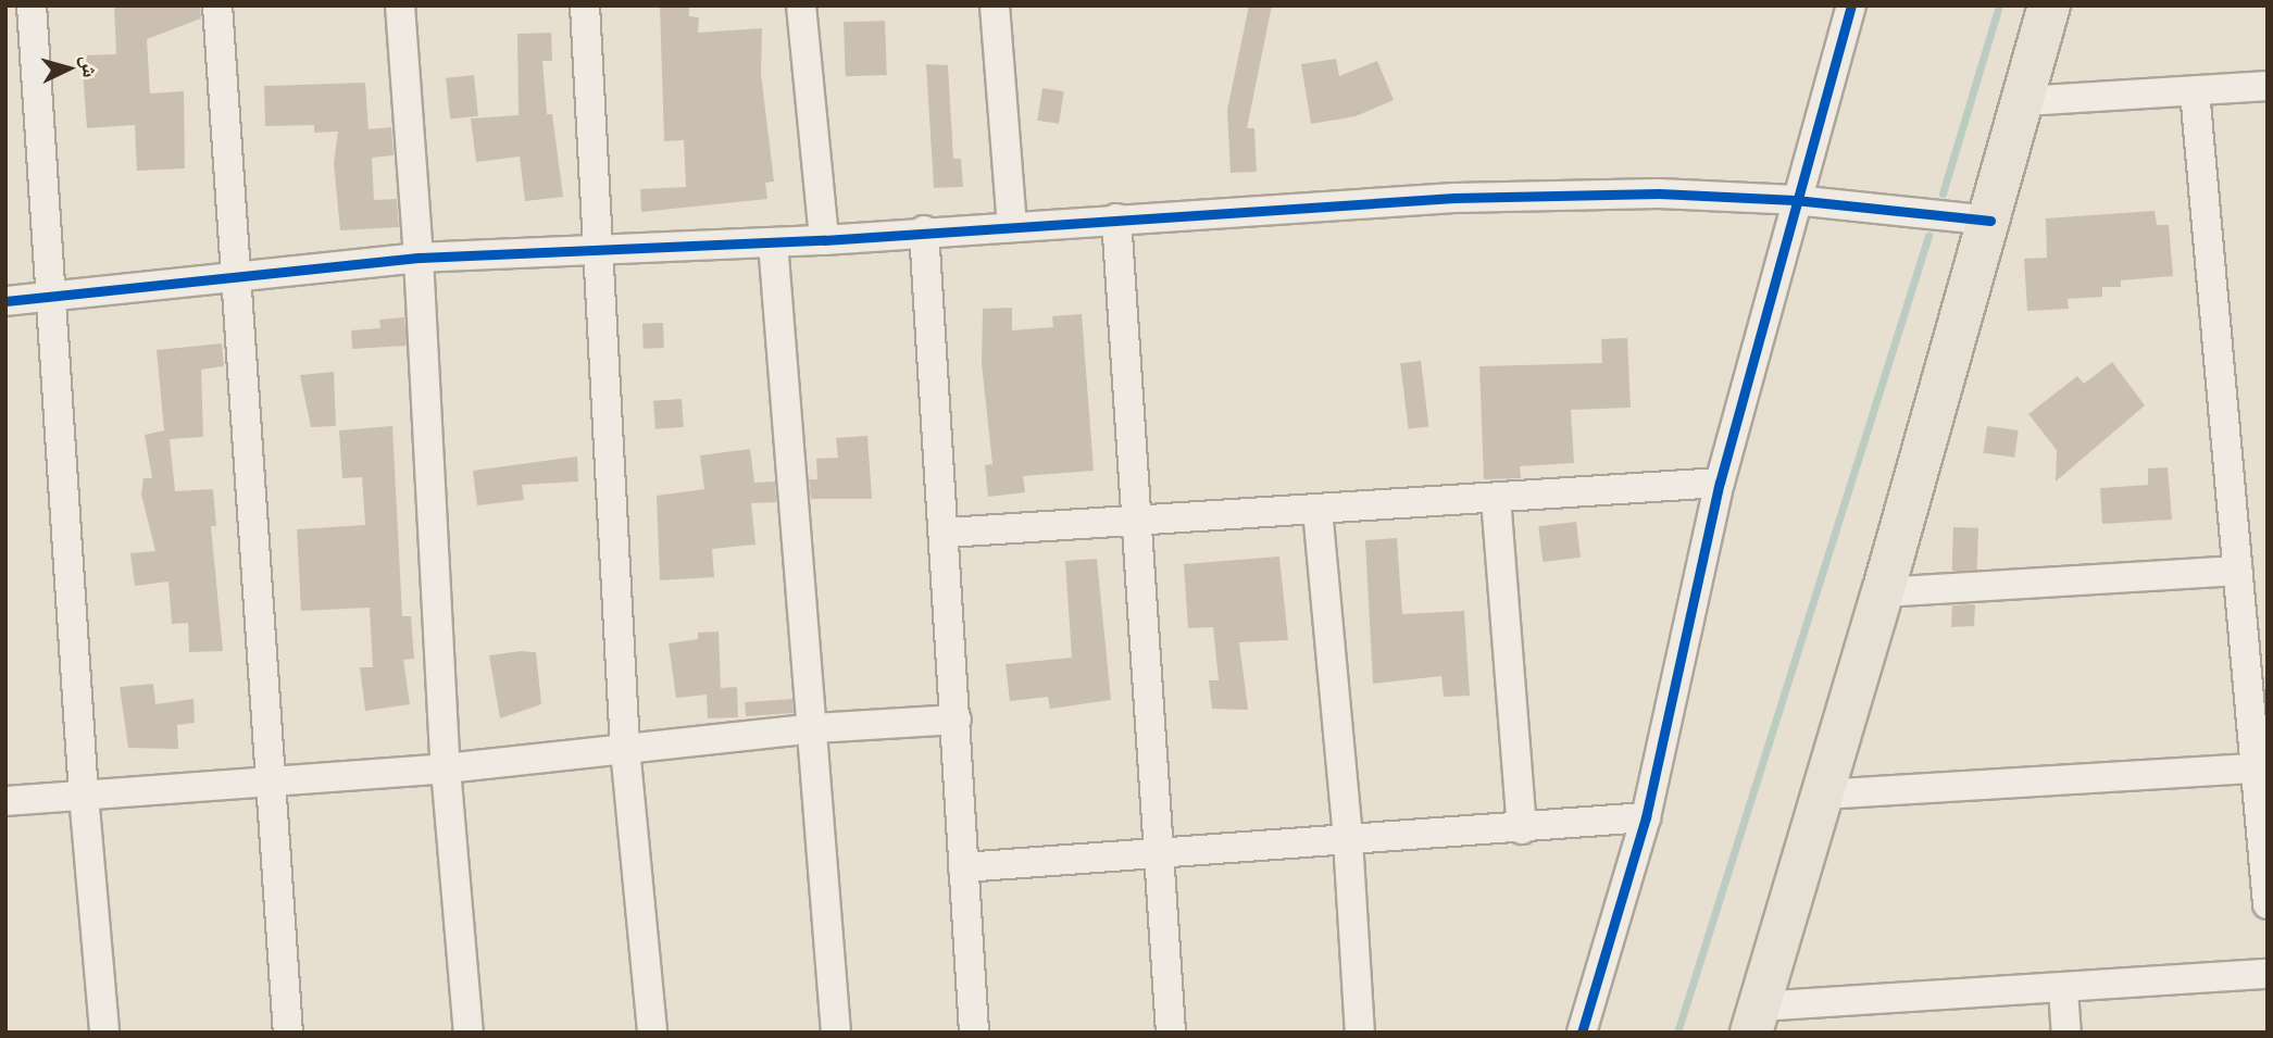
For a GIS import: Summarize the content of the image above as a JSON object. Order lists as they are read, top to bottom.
{
  "north": "right"
}
